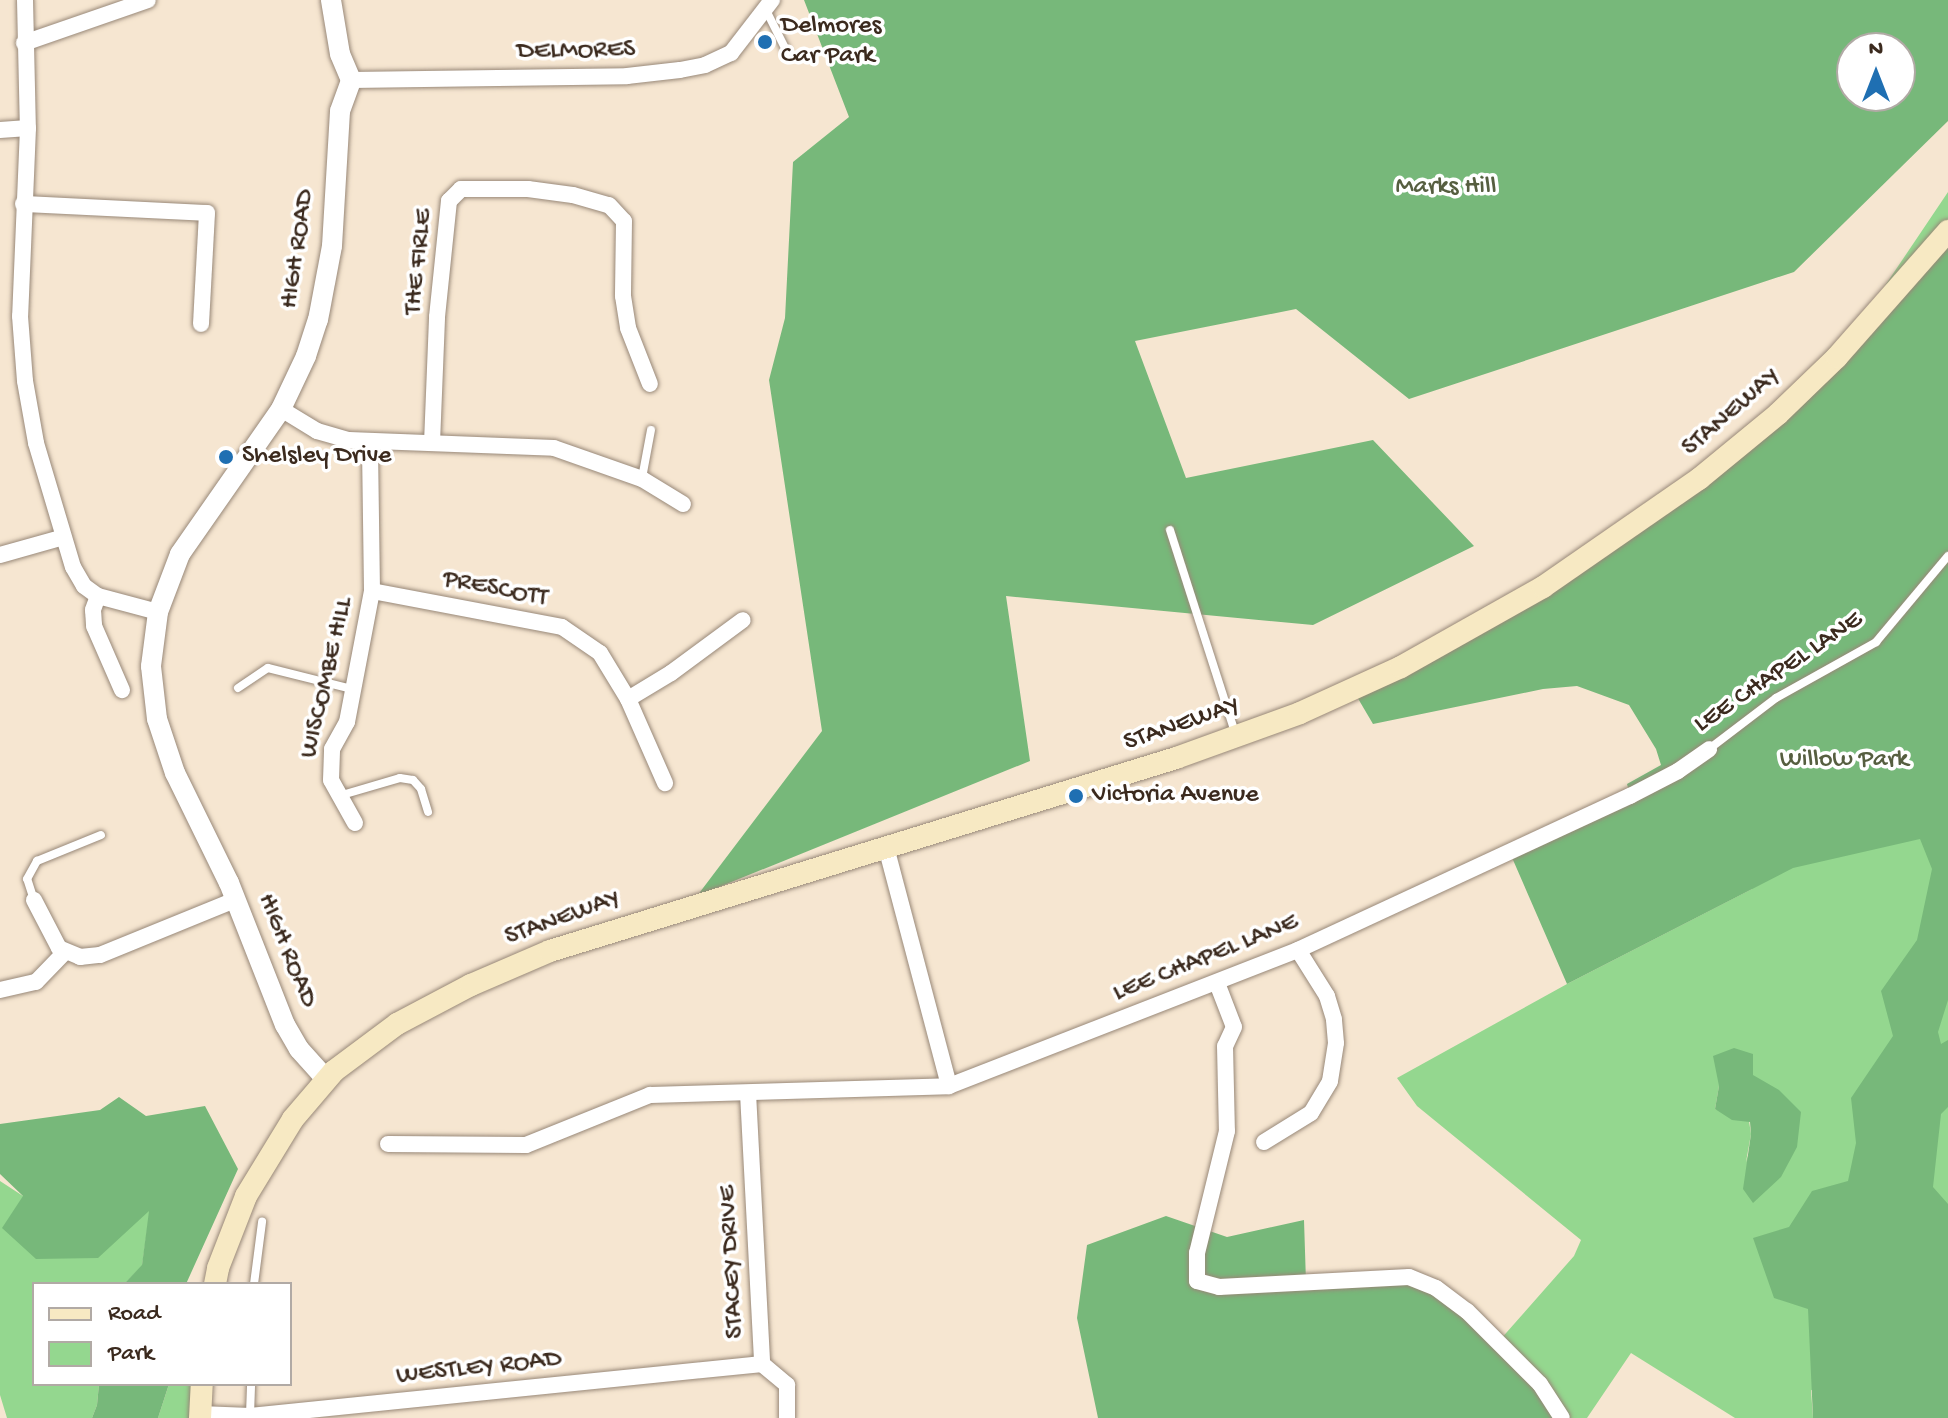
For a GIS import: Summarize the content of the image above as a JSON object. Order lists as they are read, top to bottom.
{
  "streets": {
    "main road": ["STANEWAY"],
    "street": [
      "DELMORES",
      "HIGH ROAD",
      "THE FIRLE",
      "PRESCOTT",
      "LEE CHAPEL LANE",
      "WISCOMBE HILL",
      "STACEY DRIVE",
      "WESTLEY ROAD"
    ]
  },
  "crossings": [
    ["DELMORES", "HIGH ROAD"],
    ["HIGH ROAD", "STANEWAY"],
    ["PRESCOTT", "WISCOMBE HILL"],
    ["LEE CHAPEL LANE", "STACEY DRIVE"],
    ["STACEY DRIVE", "WESTLEY ROAD"]
  ],
  "parks": ["Marks Hill", "Willow Park"],
  "places": ["Delmores Car Park", "Shelsley Drive", "Victoria Avenue"],
  "legend": ["Road", "Park"],
  "north": "top"
}
